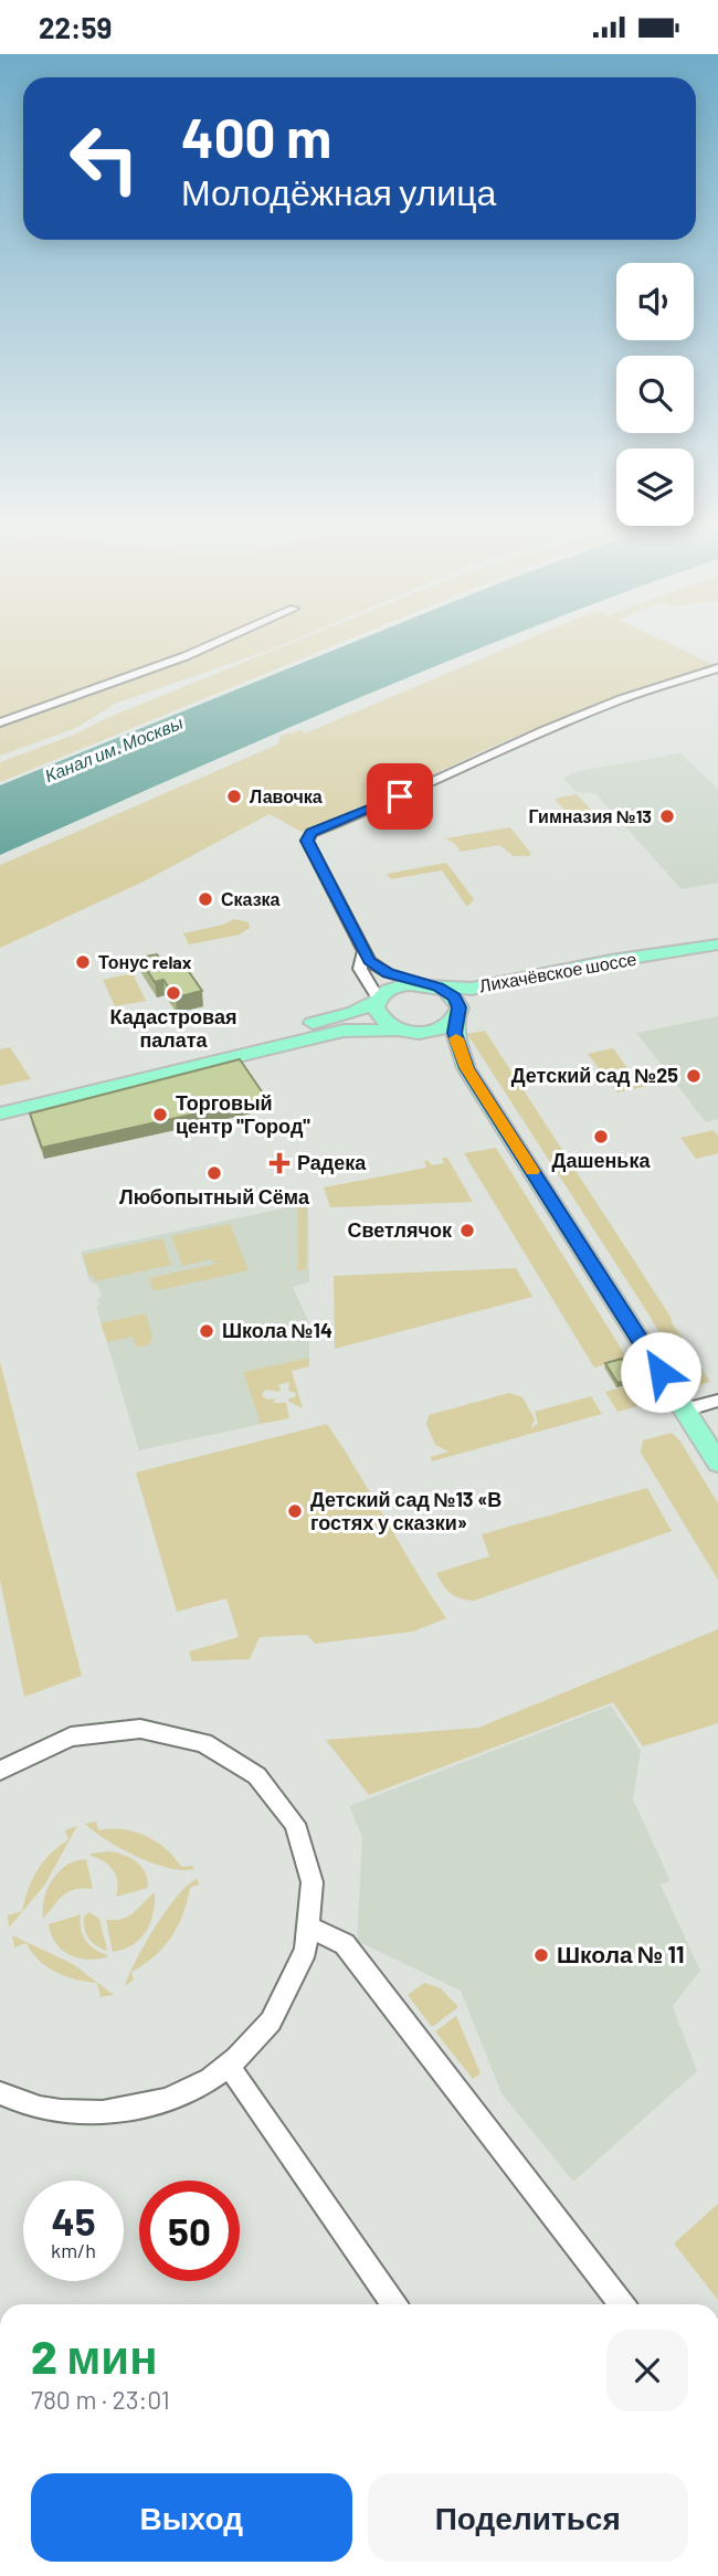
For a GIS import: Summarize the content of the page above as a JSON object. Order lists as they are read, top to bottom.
{
  "streets": {
    "main road": ["Лихачёвское шоссе"]
  },
  "water": ["Канал им. Москвы"],
  "places": {
    "other": [
      "Лавочка",
      "Гимназия №13",
      "Сказка",
      "Тонус relax",
      "Кадастровая палата",
      "Детский сад №25",
      "Торговый центр \"Город\"",
      "Дашенька",
      "Любопытный Сёма",
      "Светлячок",
      "Школа №14",
      "Детский сад №13 «В гостях у сказки»",
      "Школа № 11"
    ],
    "health": ["Радека"]
  },
  "page": {
    "status": "22:59",
    "turn": ["400 m", "Молодёжная улица"],
    "speed": "45 km/h",
    "limit": "50",
    "heading": ["2 мин", "780 m · 23:01"],
    "buttons": ["Выход", "Поделиться"]
  }
}
